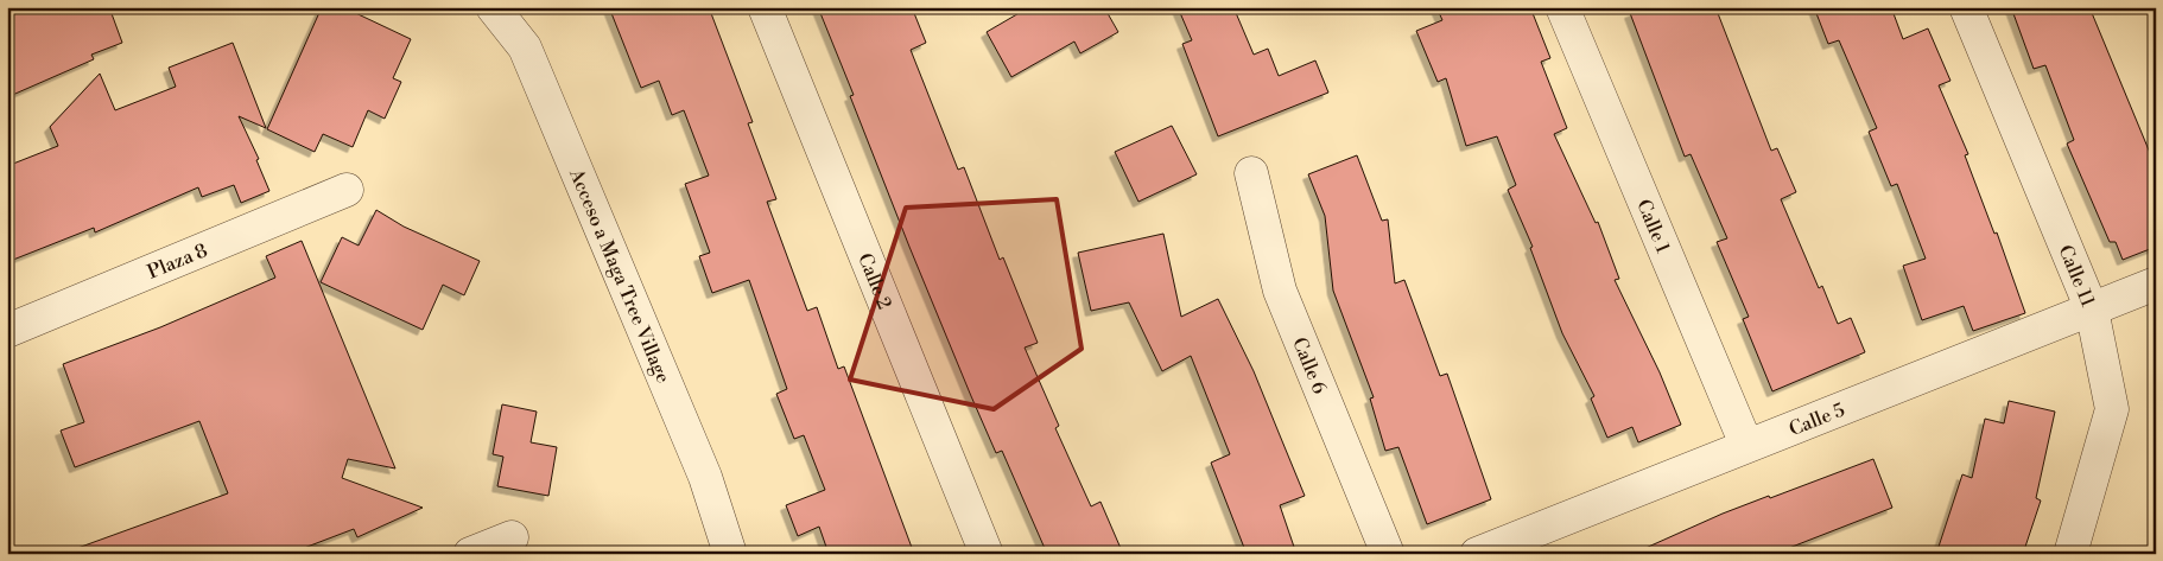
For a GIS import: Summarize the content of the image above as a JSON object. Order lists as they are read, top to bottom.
{
  "streets": {
    "street": [
      "Calle 1",
      "Plaza 8",
      "Acceso a Maga Tree Village",
      "Calle 11",
      "Calle 2",
      "Calle 6",
      "Calle 5"
    ]
  },
  "crossings": [
    ["Calle 1", "Calle 5"],
    ["Calle 11", "Calle 5"]
  ]
}
